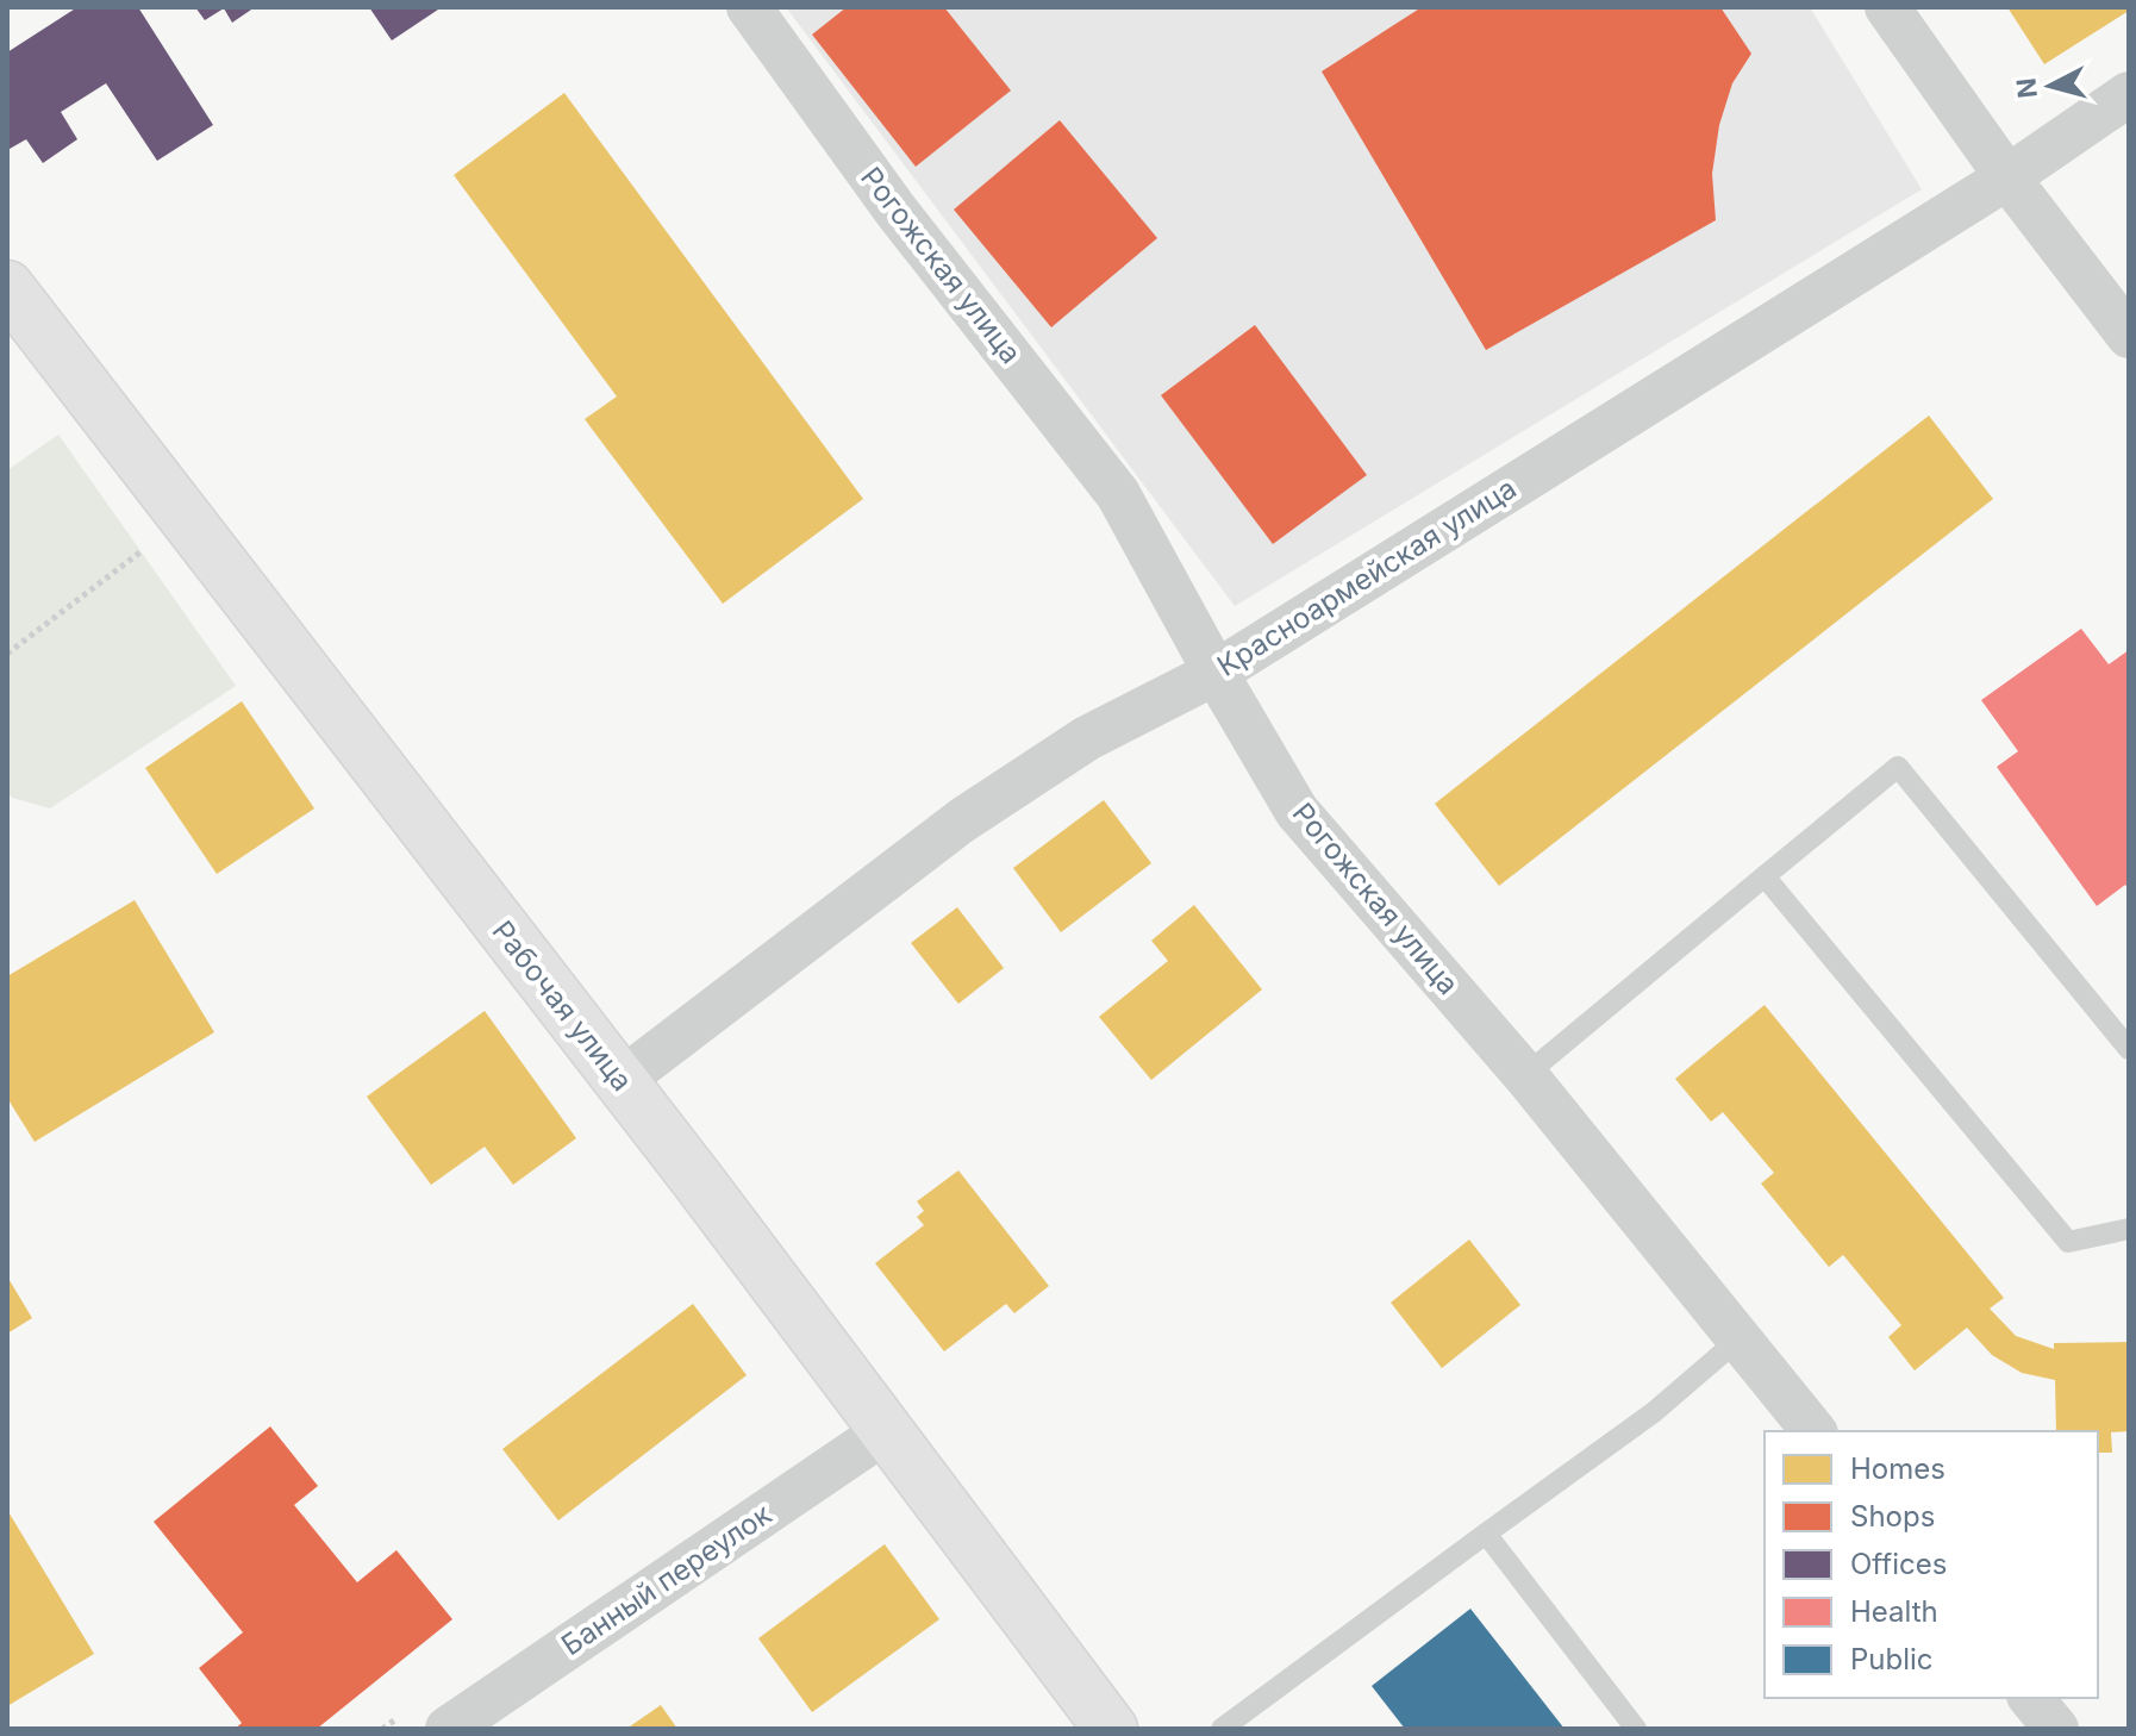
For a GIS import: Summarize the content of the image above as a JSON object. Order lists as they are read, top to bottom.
{
  "streets": {
    "main road": ["Рабочая улица"],
    "street": ["Рогожская улица", "Красноармейская улица", "Банный переулок"]
  },
  "crossings": [
    ["Рогожская улица", "Красноармейская улица"],
    ["Красноармейская улица", "Рабочая улица"],
    ["Рабочая улица", "Банный переулок"]
  ],
  "legend": [
    "Homes",
    "Shops",
    "Offices",
    "Health",
    "Public"
  ],
  "north": "left"
}
